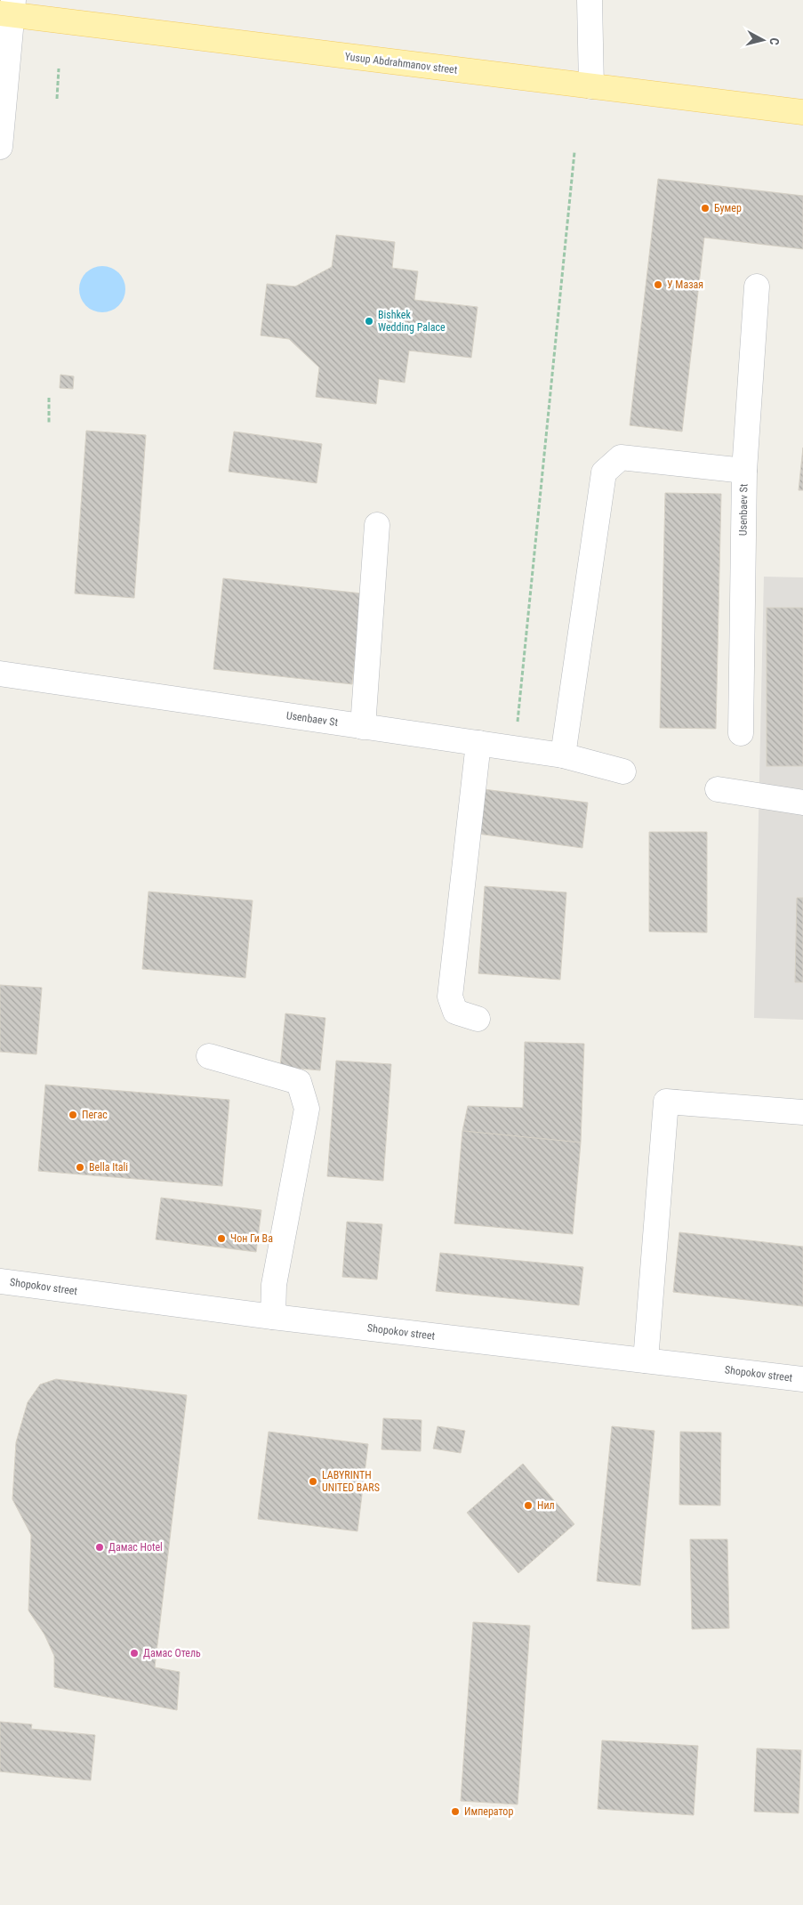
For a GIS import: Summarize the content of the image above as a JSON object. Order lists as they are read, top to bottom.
{
  "streets": {
    "main road": ["Yusup Abdrahmanov street"],
    "street": ["Usenbaev St", "Shopokov street"]
  },
  "places": [
    "Бумер",
    "У Мазая",
    "Bishkek Wedding Palace",
    "Пегас",
    "Bella Itali",
    "Чон Ги Ва",
    "LABYRINTH UNITED BARS",
    "Нил",
    "Дамас Hotel",
    "Дамас Отель",
    "Император"
  ],
  "north": "right"
}
